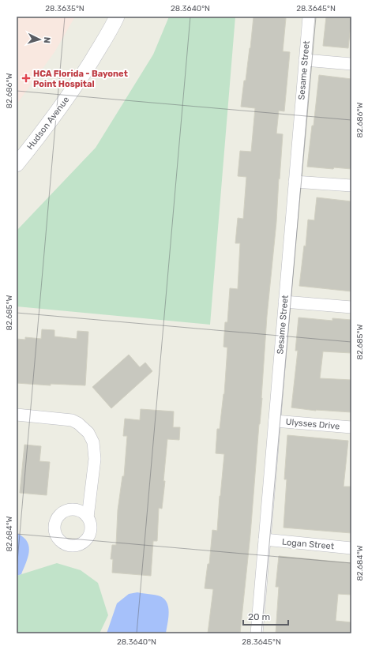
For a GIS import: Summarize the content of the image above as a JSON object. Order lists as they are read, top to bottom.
{
  "streets": {
    "street": [
      "Sesame Street",
      "Hudson Avenue",
      "Ulysses Drive",
      "Logan Street"
    ]
  },
  "crossings": [
    ["Sesame Street", "Ulysses Drive"],
    ["Sesame Street", "Logan Street"]
  ],
  "places": {
    "health": ["HCA Florida - Bayonet Point Hospital"]
  },
  "scale_bar": "20 m",
  "north": "right",
  "coordinates": [
    "28.3635°N",
    "28.3640°N",
    "28.3645°N",
    "82.686°W",
    "82.685°W",
    "82.684°W"
  ]
}
